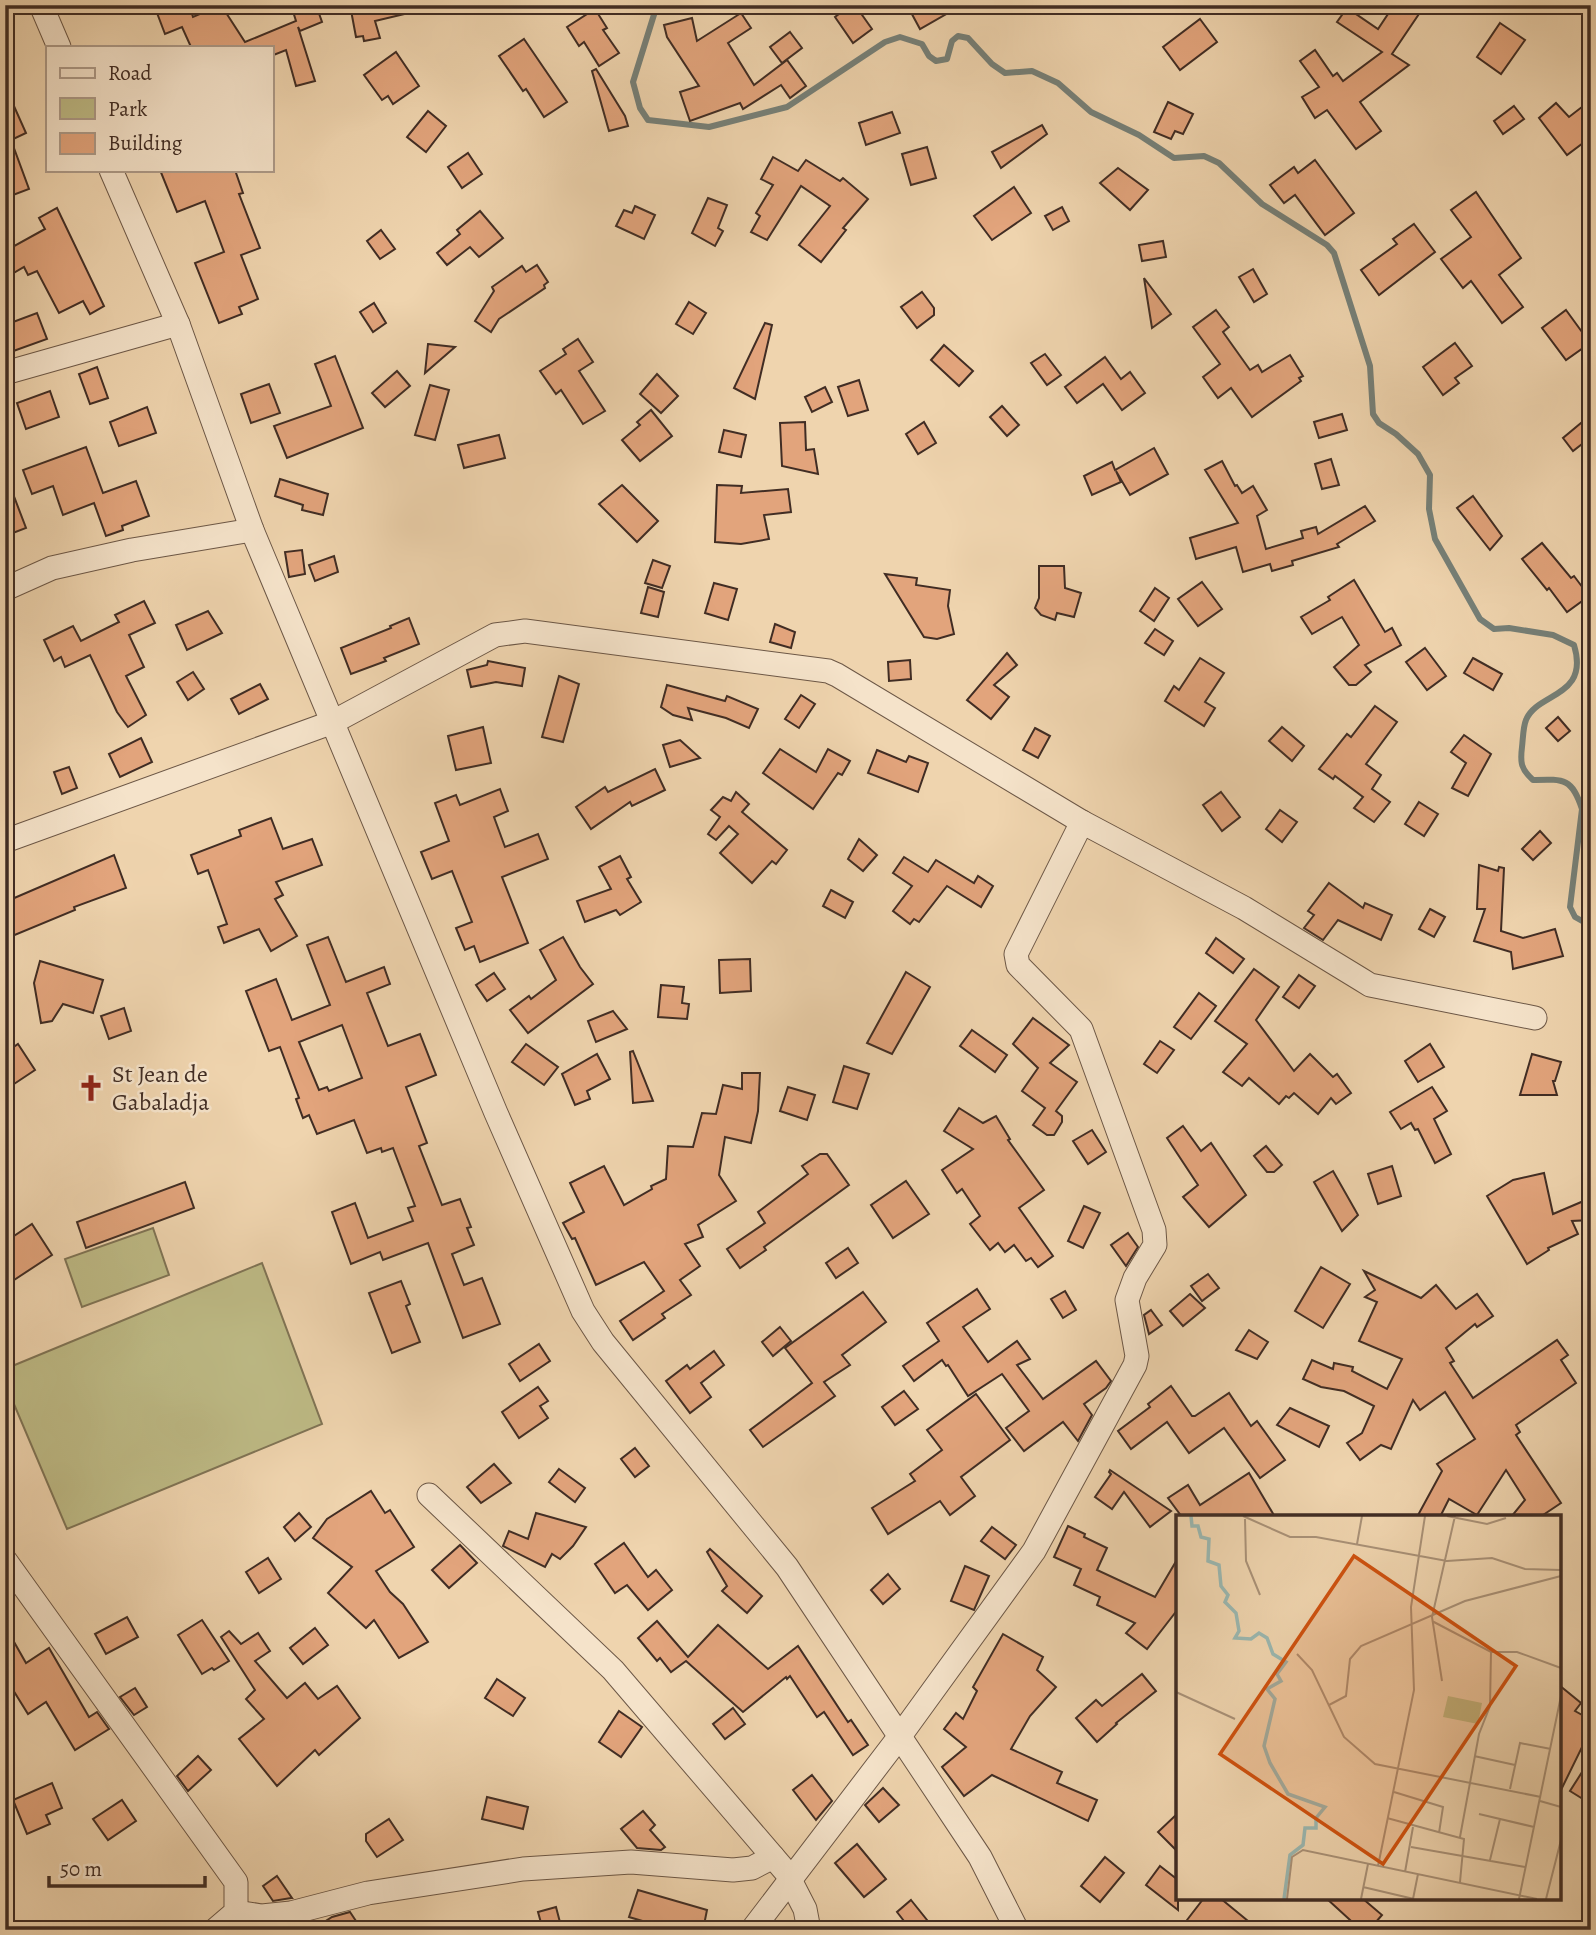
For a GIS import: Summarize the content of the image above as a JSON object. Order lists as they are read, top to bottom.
{
  "places": {
    "church": ["St Jean de Gabaladja"]
  },
  "legend": ["Road", "Park", "Building"],
  "scale_bar": "50 m"
}
